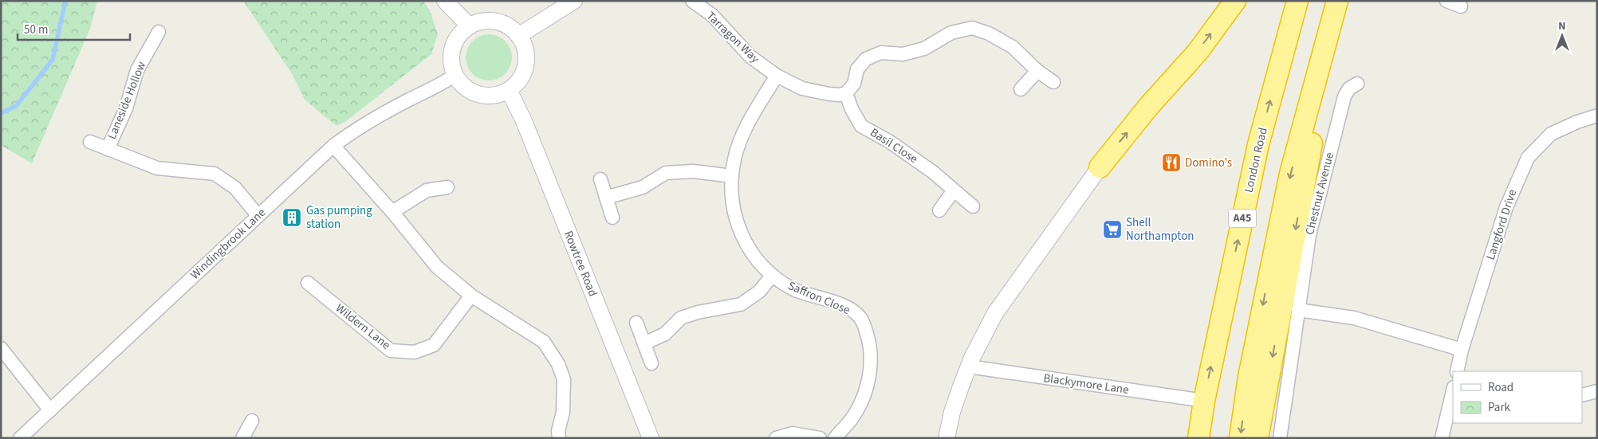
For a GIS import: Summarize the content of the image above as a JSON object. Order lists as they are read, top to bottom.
{
  "streets": {
    "highway": ["London Road", "A45"],
    "street": [
      "Tarragon Way",
      "Laneside Hollow",
      "Basil Close",
      "Chestnut Avenue",
      "Langford Drive",
      "Windingbrook Lane",
      "Rowtree Road",
      "Saffron Close",
      "Wildern Lane",
      "Blackymore Lane"
    ]
  },
  "crossings": [
    ["Tarragon Way", "Basil Close"],
    ["Tarragon Way", "Saffron Close"],
    ["Laneside Hollow", "Windingbrook Lane"],
    ["London Road", "Blackymore Lane"],
    ["Windingbrook Lane", "Rowtree Road"]
  ],
  "places": {
    "restaurant": ["Domino's"],
    "building": ["Gas pumping station"],
    "supermarket": ["Shell Northampton"]
  },
  "legend": ["Road", "Park"],
  "scale_bar": "50 m",
  "north": "top"
}
